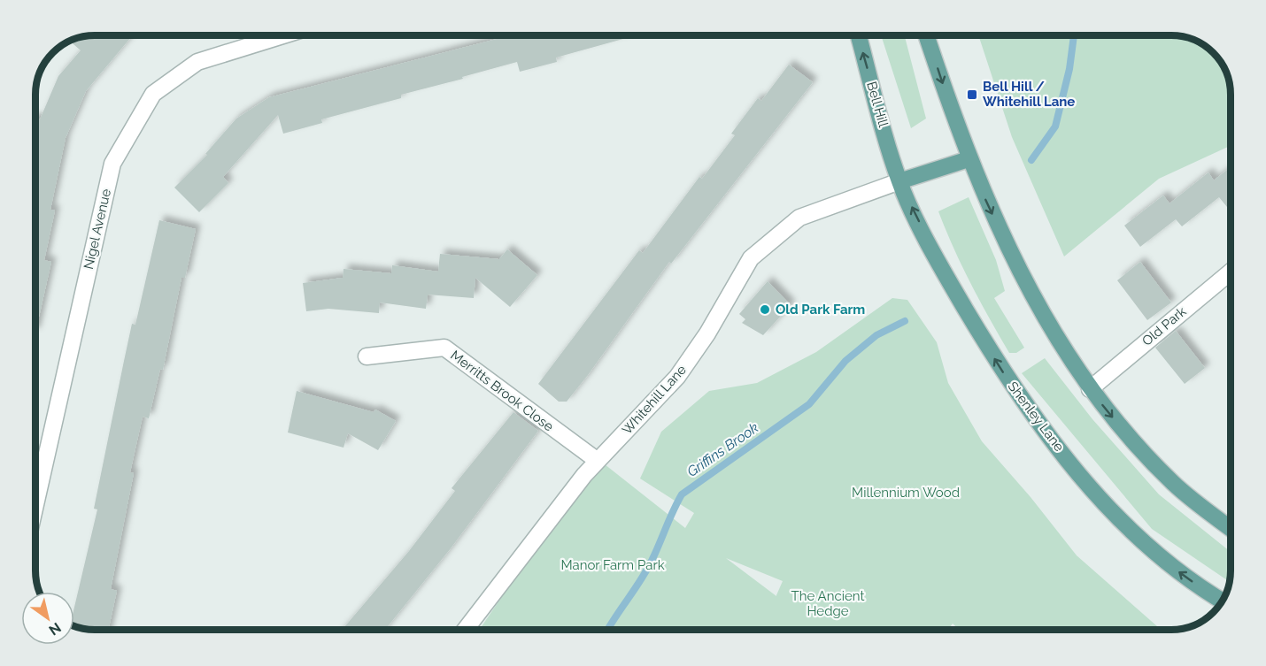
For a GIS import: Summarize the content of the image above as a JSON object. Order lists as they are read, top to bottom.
{
  "streets": {
    "main road": ["Bell Hill", "Shenley Lane"],
    "street": [
      "Nigel Avenue",
      "Old Park",
      "Merritts Brook Close",
      "Whitehill Lane"
    ]
  },
  "crossings": [
    ["Bell Hill", "Whitehill Lane"],
    ["Bell Hill", "Shenley Lane"],
    ["Merritts Brook Close", "Whitehill Lane"],
    ["Whitehill Lane", "Shenley Lane"]
  ],
  "water": ["Griffins Brook"],
  "parks": ["Millennium Wood", "Manor Farm Park", "The Ancient Hedge"],
  "places": {
    "transit": ["Bell Hill / Whitehill Lane"],
    "other": ["Old Park Farm"]
  },
  "north": "bottom right"
}
